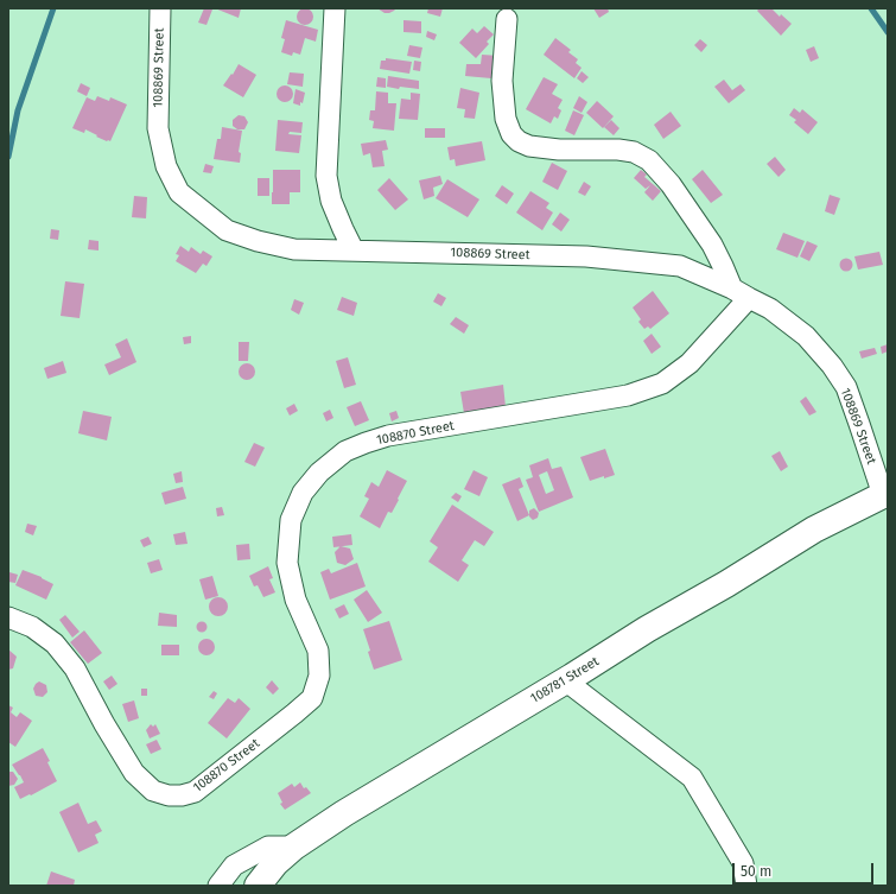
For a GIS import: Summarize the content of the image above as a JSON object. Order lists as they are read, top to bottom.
{
  "streets": {
    "street": ["108869 Street", "108870 Street", "108781 Street"]
  },
  "crossings": [
    ["108869 Street", "108870 Street"],
    ["108869 Street", "108781 Street"]
  ],
  "scale_bar": "50 m"
}
